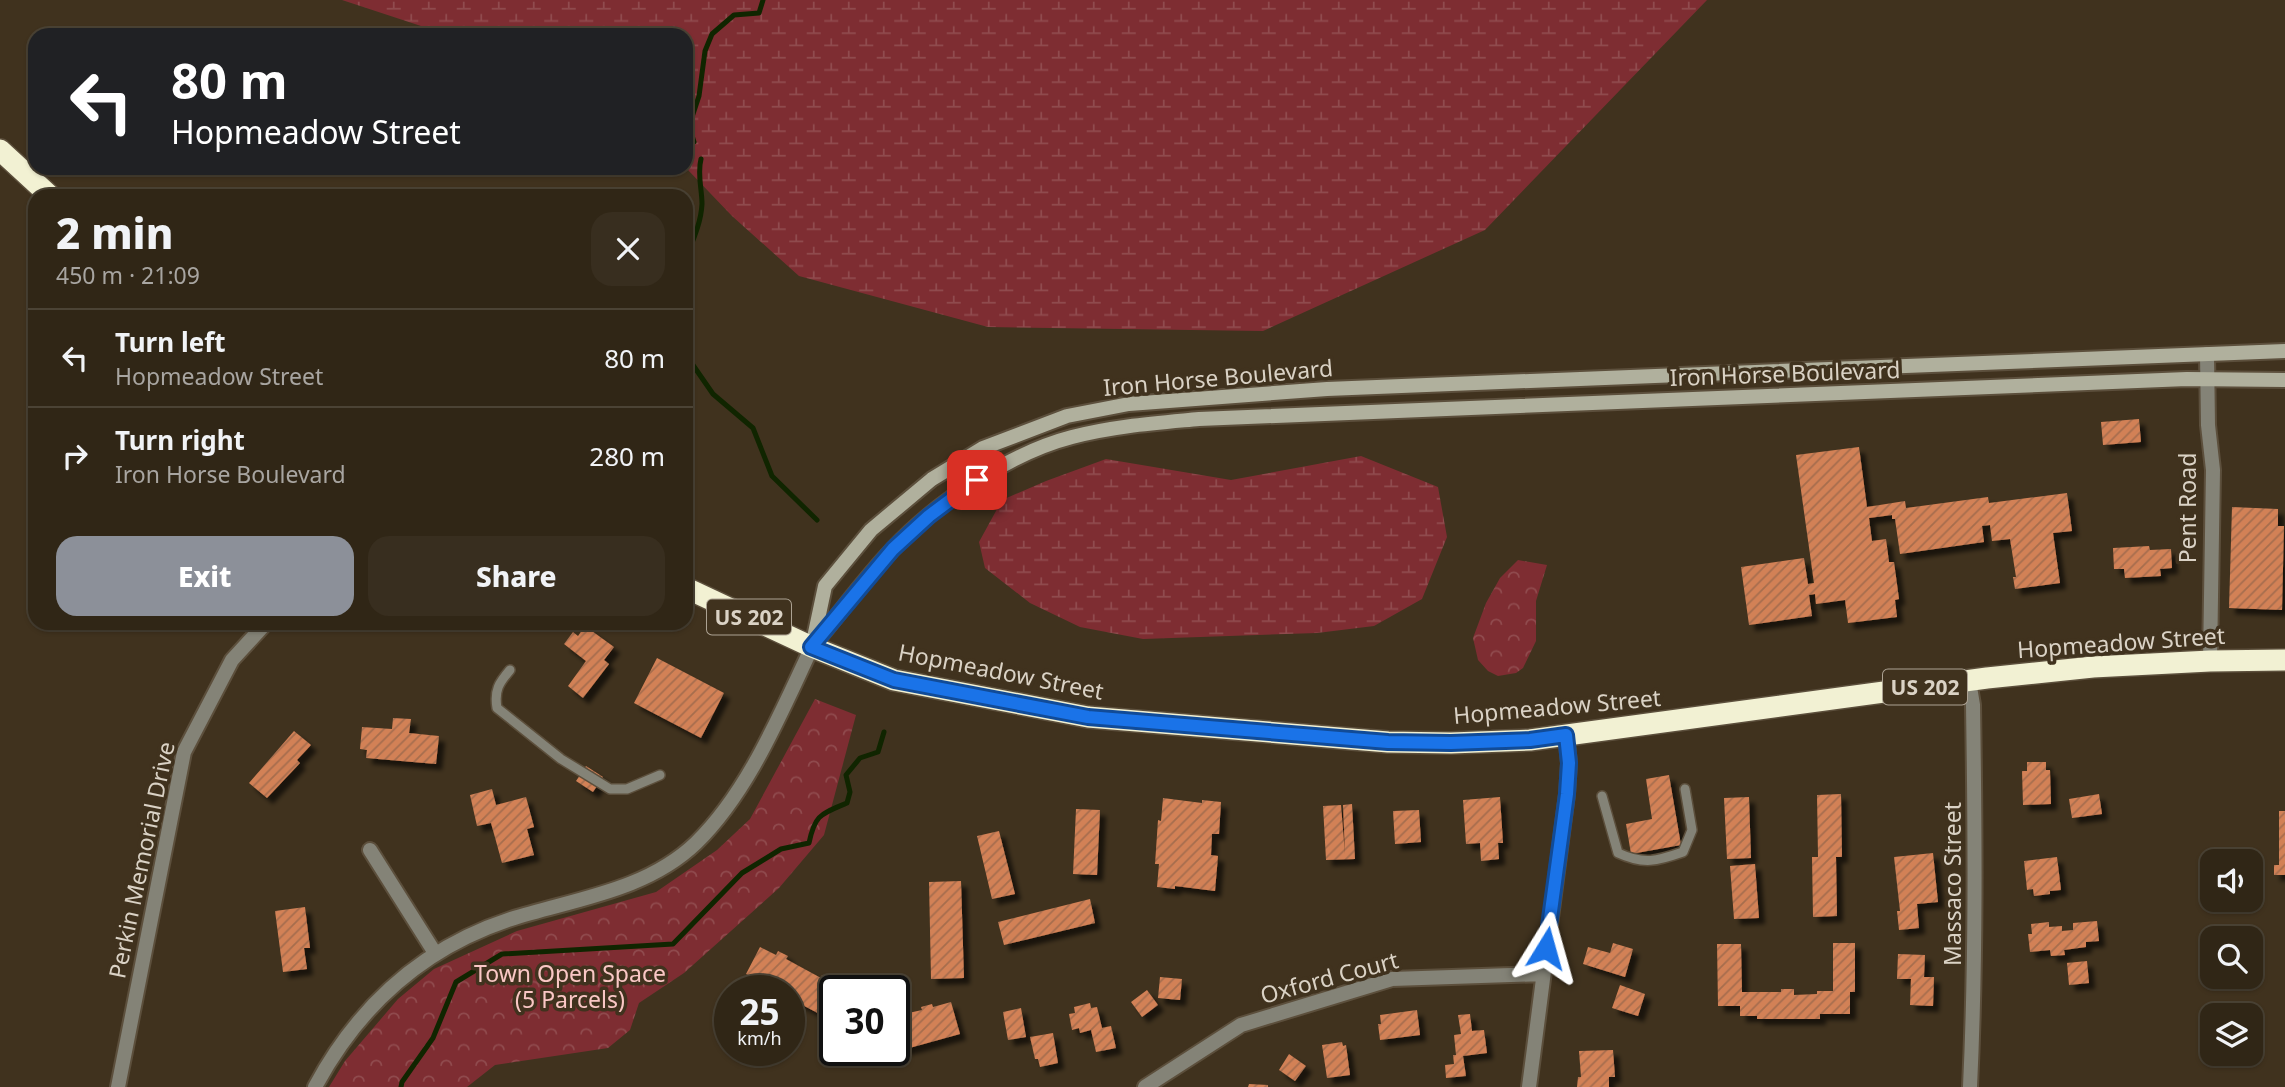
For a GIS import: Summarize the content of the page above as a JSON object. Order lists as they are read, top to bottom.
{
  "streets": {
    "highway": ["US 202", "Hopmeadow Street"],
    "street": [
      "Iron Horse Boulevard",
      "Pent Road",
      "Perkin Memorial Drive",
      "Massaco Street",
      "Oxford Court"
    ]
  },
  "crossings": [
    ["Iron Horse Boulevard", "Pent Road"],
    ["Iron Horse Boulevard", "Hopmeadow Street"],
    ["Pent Road", "Hopmeadow Street"],
    ["Hopmeadow Street", "Massaco Street"]
  ],
  "parks": ["Town Open Space (5 Parcels)"],
  "page": {
    "turn": ["80 m", "Hopmeadow Street"],
    "heading": ["2 min", "450 m · 21:09"],
    "list": [
      {
        "name": "Turn left",
        "note": "Hopmeadow Street",
        "value": "80 m"
      },
      {
        "name": "Turn right",
        "note": "Iron Horse Boulevard",
        "value": "280 m"
      }
    ],
    "buttons": ["Exit", "Share"],
    "speed": "25 km/h",
    "limit": "30"
  }
}
